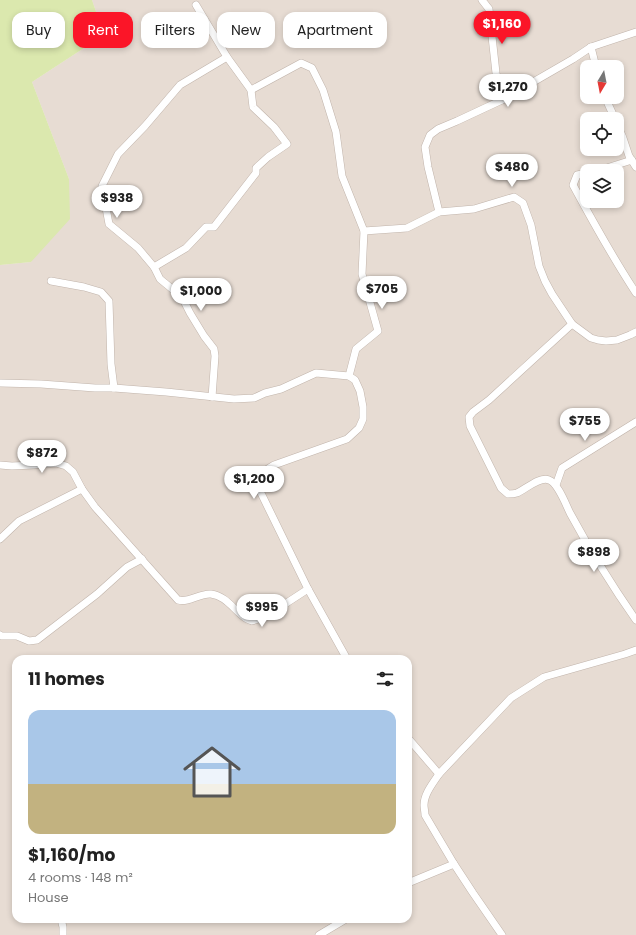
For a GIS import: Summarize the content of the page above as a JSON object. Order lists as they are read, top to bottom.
{
  "north": "bottom",
  "page": {
    "price": [
      "$1,160",
      "$1,270",
      "$480",
      "$938",
      "$705",
      "$1,000",
      "$755",
      "$872",
      "$1,200",
      "$898",
      "$995"
    ],
    "chip": [
      "Buy",
      "Rent",
      "Filters",
      "New",
      "Apartment"
    ],
    "heading": "11 homes",
    "list": [
      {
        "name": "$1,160/mo",
        "note": "4 rooms · 148 m² · House"
      }
    ]
  }
}
